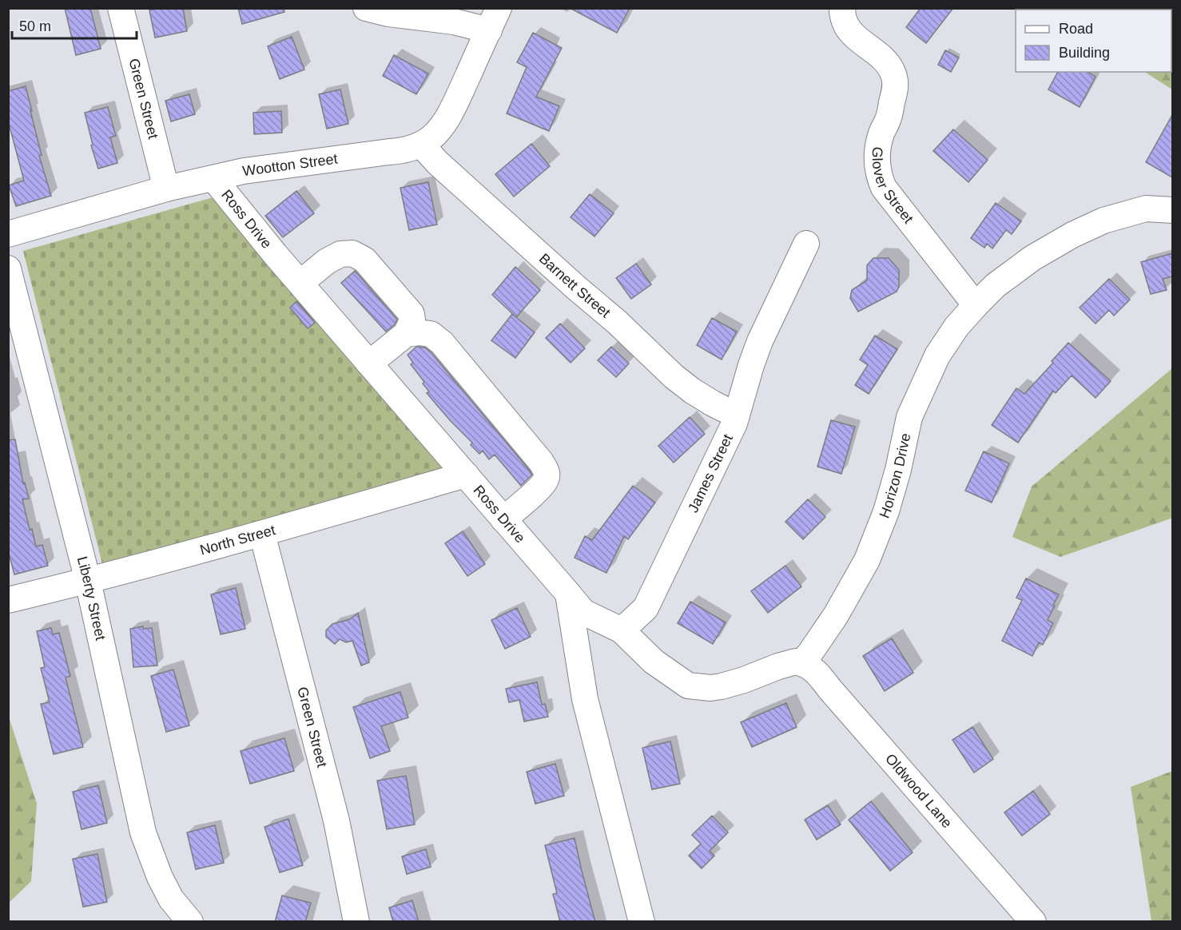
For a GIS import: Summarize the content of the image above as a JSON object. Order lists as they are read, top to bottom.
{
  "streets": {
    "street": [
      "Green Street",
      "Wootton Street",
      "Glover Street",
      "Ross Drive",
      "Barnett Street",
      "James Street",
      "Horizon Drive",
      "North Street",
      "Liberty Street",
      "Oldwood Lane"
    ]
  },
  "crossings": [
    ["Green Street", "Wootton Street"],
    ["Green Street", "North Street"],
    ["Wootton Street", "Ross Drive"],
    ["Wootton Street", "Barnett Street"],
    ["Glover Street", "Horizon Drive"],
    ["Ross Drive", "North Street"],
    ["Barnett Street", "James Street"],
    ["Horizon Drive", "Oldwood Lane"],
    ["North Street", "Liberty Street"]
  ],
  "legend": ["Road", "Building"],
  "scale_bar": "50 m"
}
